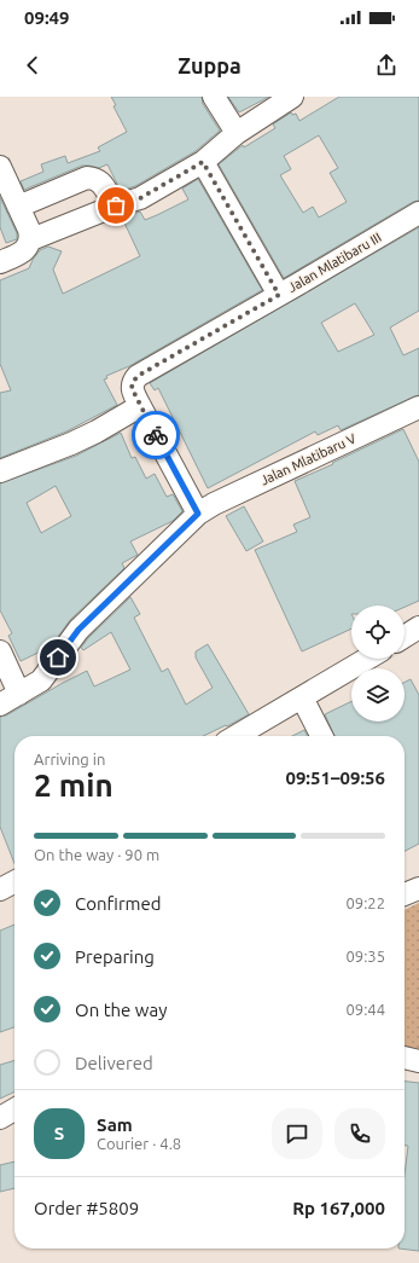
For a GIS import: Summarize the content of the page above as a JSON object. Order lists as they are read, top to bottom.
{
  "streets": {
    "street": ["Jalan Mlatibaru III", "Jalan Mlatibaru V"]
  },
  "page": {
    "status": "09:49",
    "header": "Zuppa",
    "heading": ["2 min", "Arriving in", "09:51–09:56"],
    "panel": [
      "Sam",
      "Courier · 4.8",
      "Order #5809",
      "Rp 167,000"
    ],
    "bar": "On the way · 90 m",
    "list": [
      ["Confirmed", "09:22"],
      ["Preparing", "09:35"],
      ["On the way", "09:44"],
      "Delivered"
    ],
    "round": "S"
  }
}
